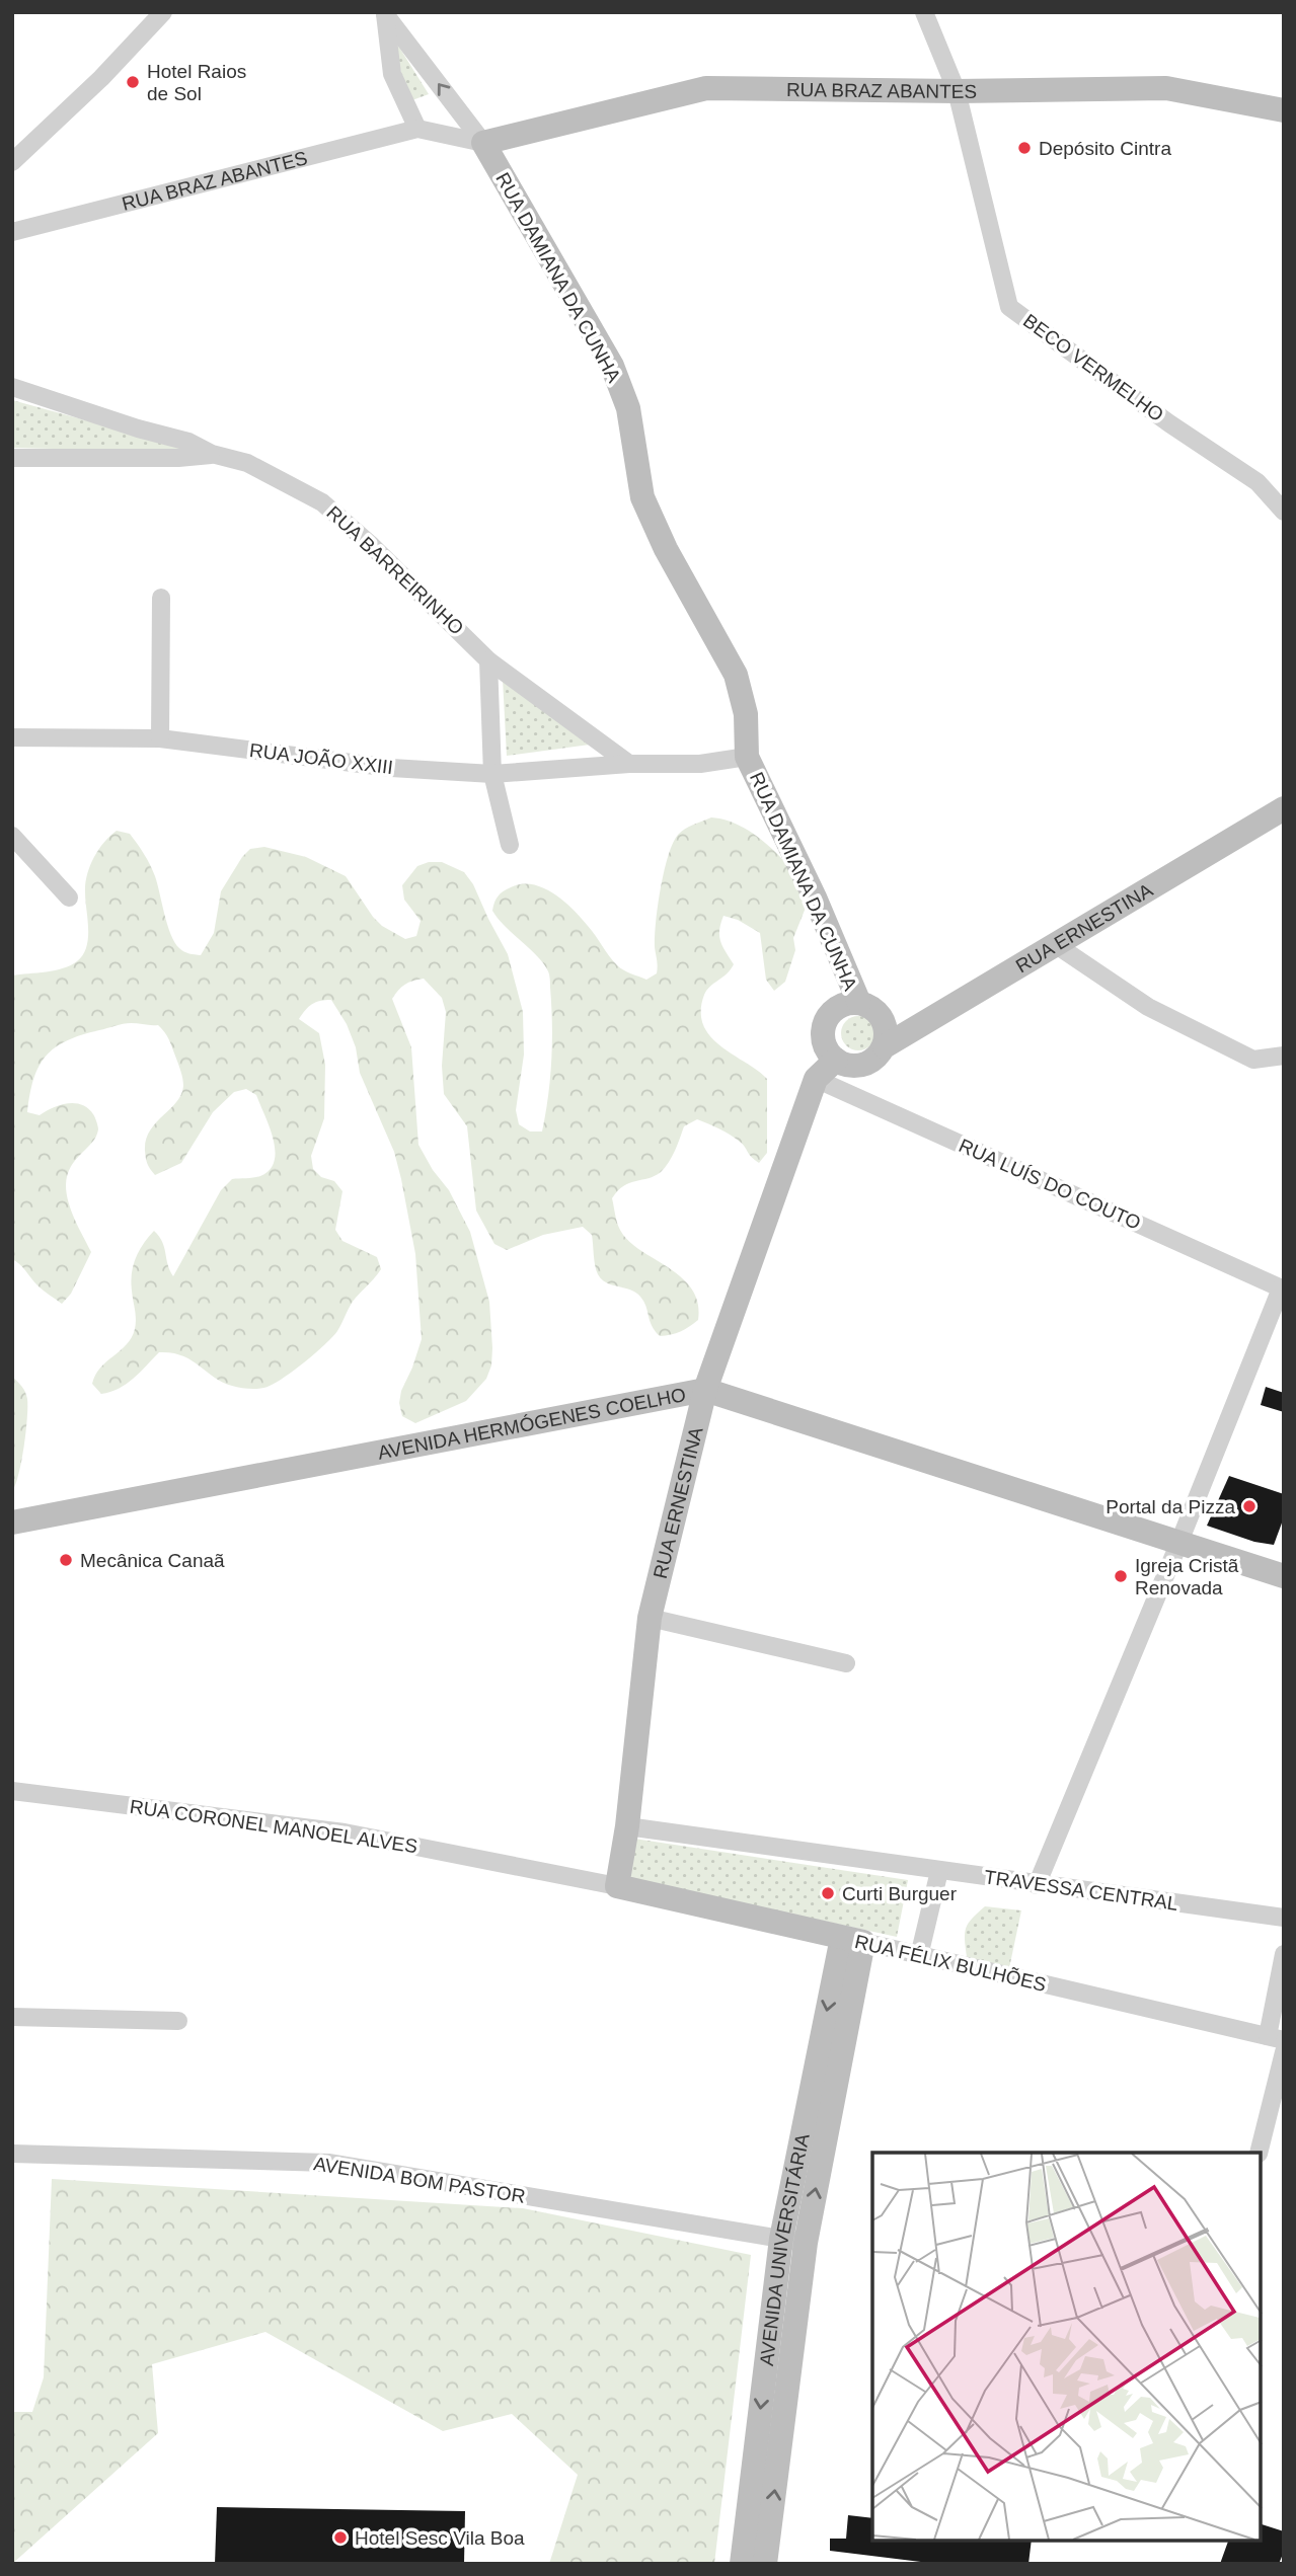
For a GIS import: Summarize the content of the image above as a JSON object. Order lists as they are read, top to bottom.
{
  "streets": {
    "street": [
      "RUA BRAZ ABANTES",
      "RUA DAMIANA DA CUNHA",
      "BECO VERMELHO",
      "RUA BARREIRINHO",
      "RUA JOÃO XXIII",
      "RUA ERNESTINA",
      "RUA LUÍS DO COUTO",
      "AVENIDA HERMÓGENES COELHO",
      "RUA CORONEL MANOEL ALVES",
      "TRAVESSA CENTRAL",
      "RUA FÉLIX BULHÕES",
      "AVENIDA BOM PASTOR",
      "AVENIDA UNIVERSITÁRIA"
    ]
  },
  "crossings": [
    ["RUA BRAZ ABANTES", "RUA DAMIANA DA CUNHA"],
    ["RUA BRAZ ABANTES", "BECO VERMELHO"],
    ["RUA DAMIANA DA CUNHA", "RUA JOÃO XXIII"],
    ["RUA DAMIANA DA CUNHA", "RUA ERNESTINA"],
    ["RUA BARREIRINHO", "RUA JOÃO XXIII"],
    ["RUA ERNESTINA", "RUA LUÍS DO COUTO"],
    ["RUA ERNESTINA", "AVENIDA HERMÓGENES COELHO"],
    ["RUA ERNESTINA", "RUA CORONEL MANOEL ALVES"],
    ["RUA ERNESTINA", "TRAVESSA CENTRAL"],
    ["RUA ERNESTINA", "RUA FÉLIX BULHÕES"],
    ["RUA CORONEL MANOEL ALVES", "RUA FÉLIX BULHÕES"],
    ["RUA FÉLIX BULHÕES", "AVENIDA UNIVERSITÁRIA"],
    ["AVENIDA BOM PASTOR", "AVENIDA UNIVERSITÁRIA"]
  ],
  "places": [
    "Hotel Raios de Sol",
    "Depósito Cintra",
    "Portal da Pizza",
    "Mecânica Canaã",
    "Igreja Cristã Renovada",
    "Curti Burguer",
    "Hotel Sesc Vila Boa"
  ]
}
